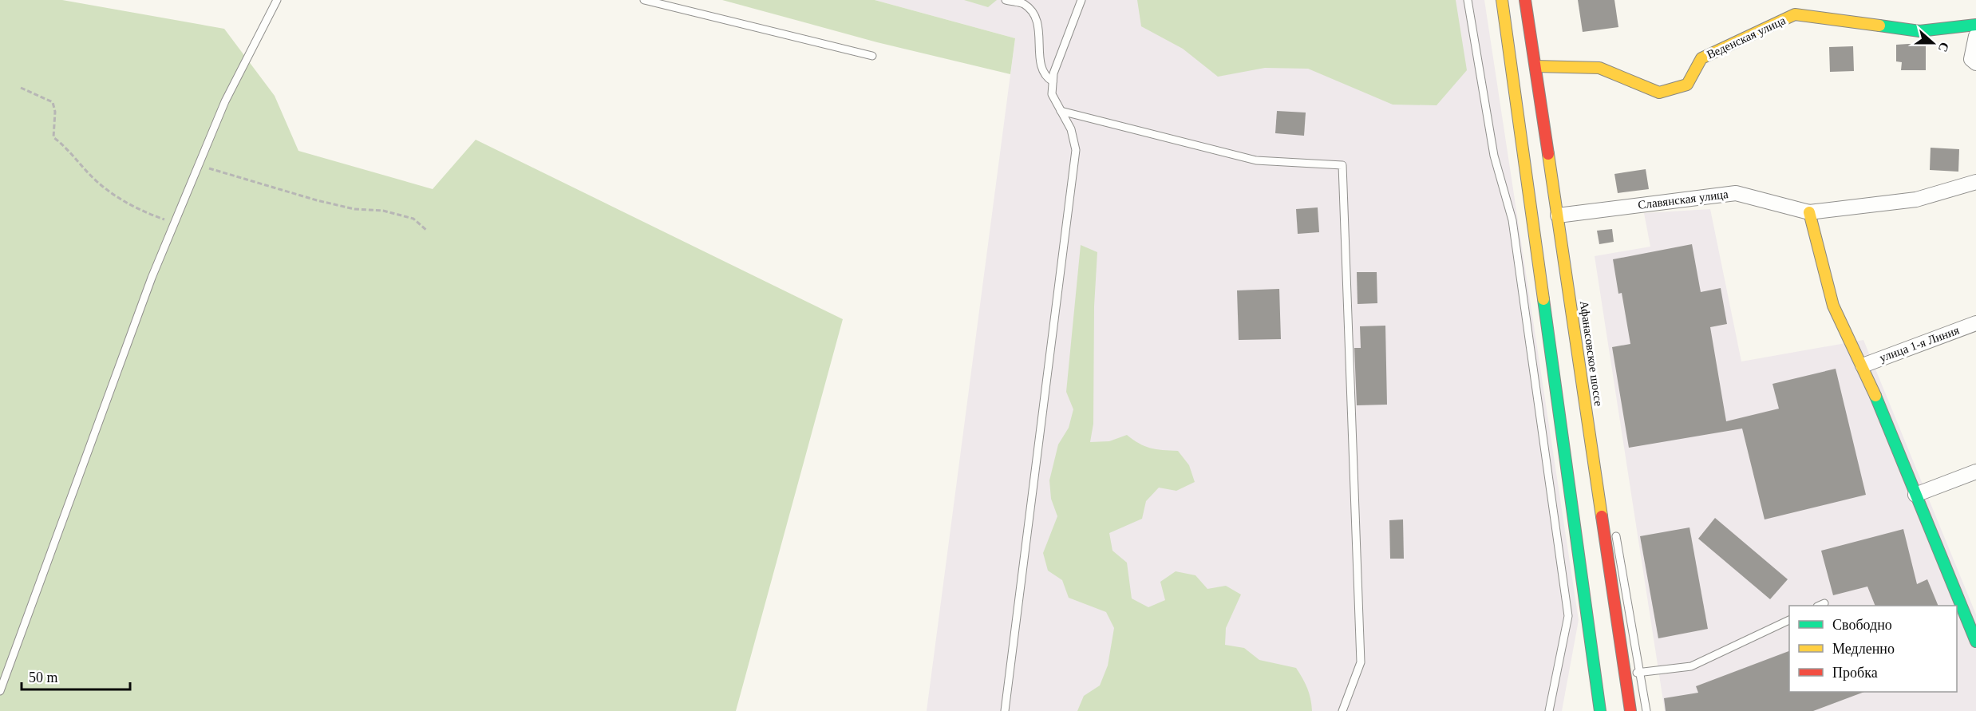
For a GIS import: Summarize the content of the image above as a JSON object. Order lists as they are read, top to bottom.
{
  "streets": {
    "main road": ["Веденская улица", "Афанасовское шоссе"],
    "street": ["Славянская улица", "улица 1-я Линия"]
  },
  "crossings": [
    ["Веденская улица", "Афанасовское шоссе"],
    ["Славянская улица", "Афанасовское шоссе"]
  ],
  "legend": ["Свободно", "Медленно", "Пробка"],
  "scale_bar": "50 m",
  "north": "right"
}
